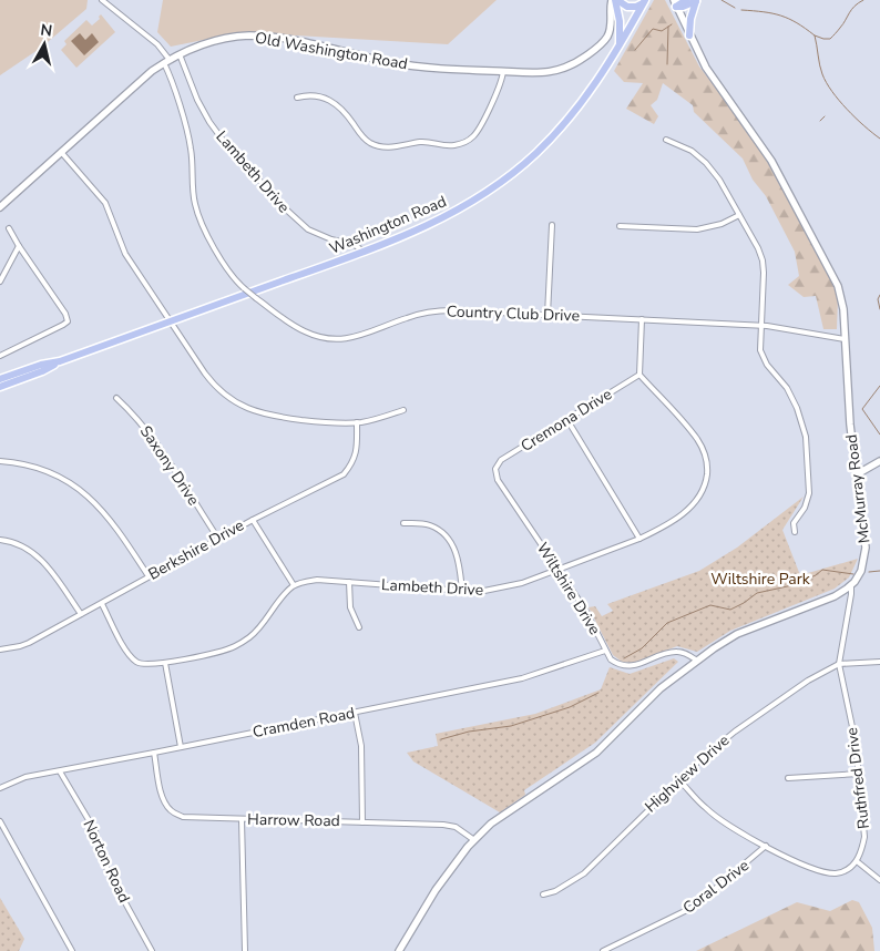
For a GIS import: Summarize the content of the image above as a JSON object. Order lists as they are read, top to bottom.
{
  "streets": {
    "main road": ["Old Washington Road", "Washington Road", "McMurray Road"],
    "street": [
      "Lambeth Drive",
      "Country Club Drive",
      "Cremona Drive",
      "Saxony Drive",
      "Berkshire Drive",
      "Wiltshire Drive",
      "Cramden Road",
      "Highview Drive",
      "Ruthfred Drive",
      "Harrow Road",
      "Norton Road",
      "Coral Drive"
    ]
  },
  "crossings": [
    ["Old Washington Road", "Lambeth Drive"],
    ["Old Washington Road", "Country Club Drive"],
    ["Lambeth Drive", "Washington Road"],
    ["Lambeth Drive", "Cremona Drive"],
    ["Lambeth Drive", "Wiltshire Drive"],
    ["Country Club Drive", "McMurray Road"],
    ["Cremona Drive", "Wiltshire Drive"],
    ["Saxony Drive", "Berkshire Drive"],
    ["McMurray Road", "Ruthfred Drive"],
    ["Wiltshire Drive", "Cramden Road"],
    ["Cramden Road", "Harrow Road"],
    ["Cramden Road", "Norton Road"],
    ["Highview Drive", "Ruthfred Drive"]
  ],
  "parks": ["Wiltshire Park"],
  "north": "top"
}
